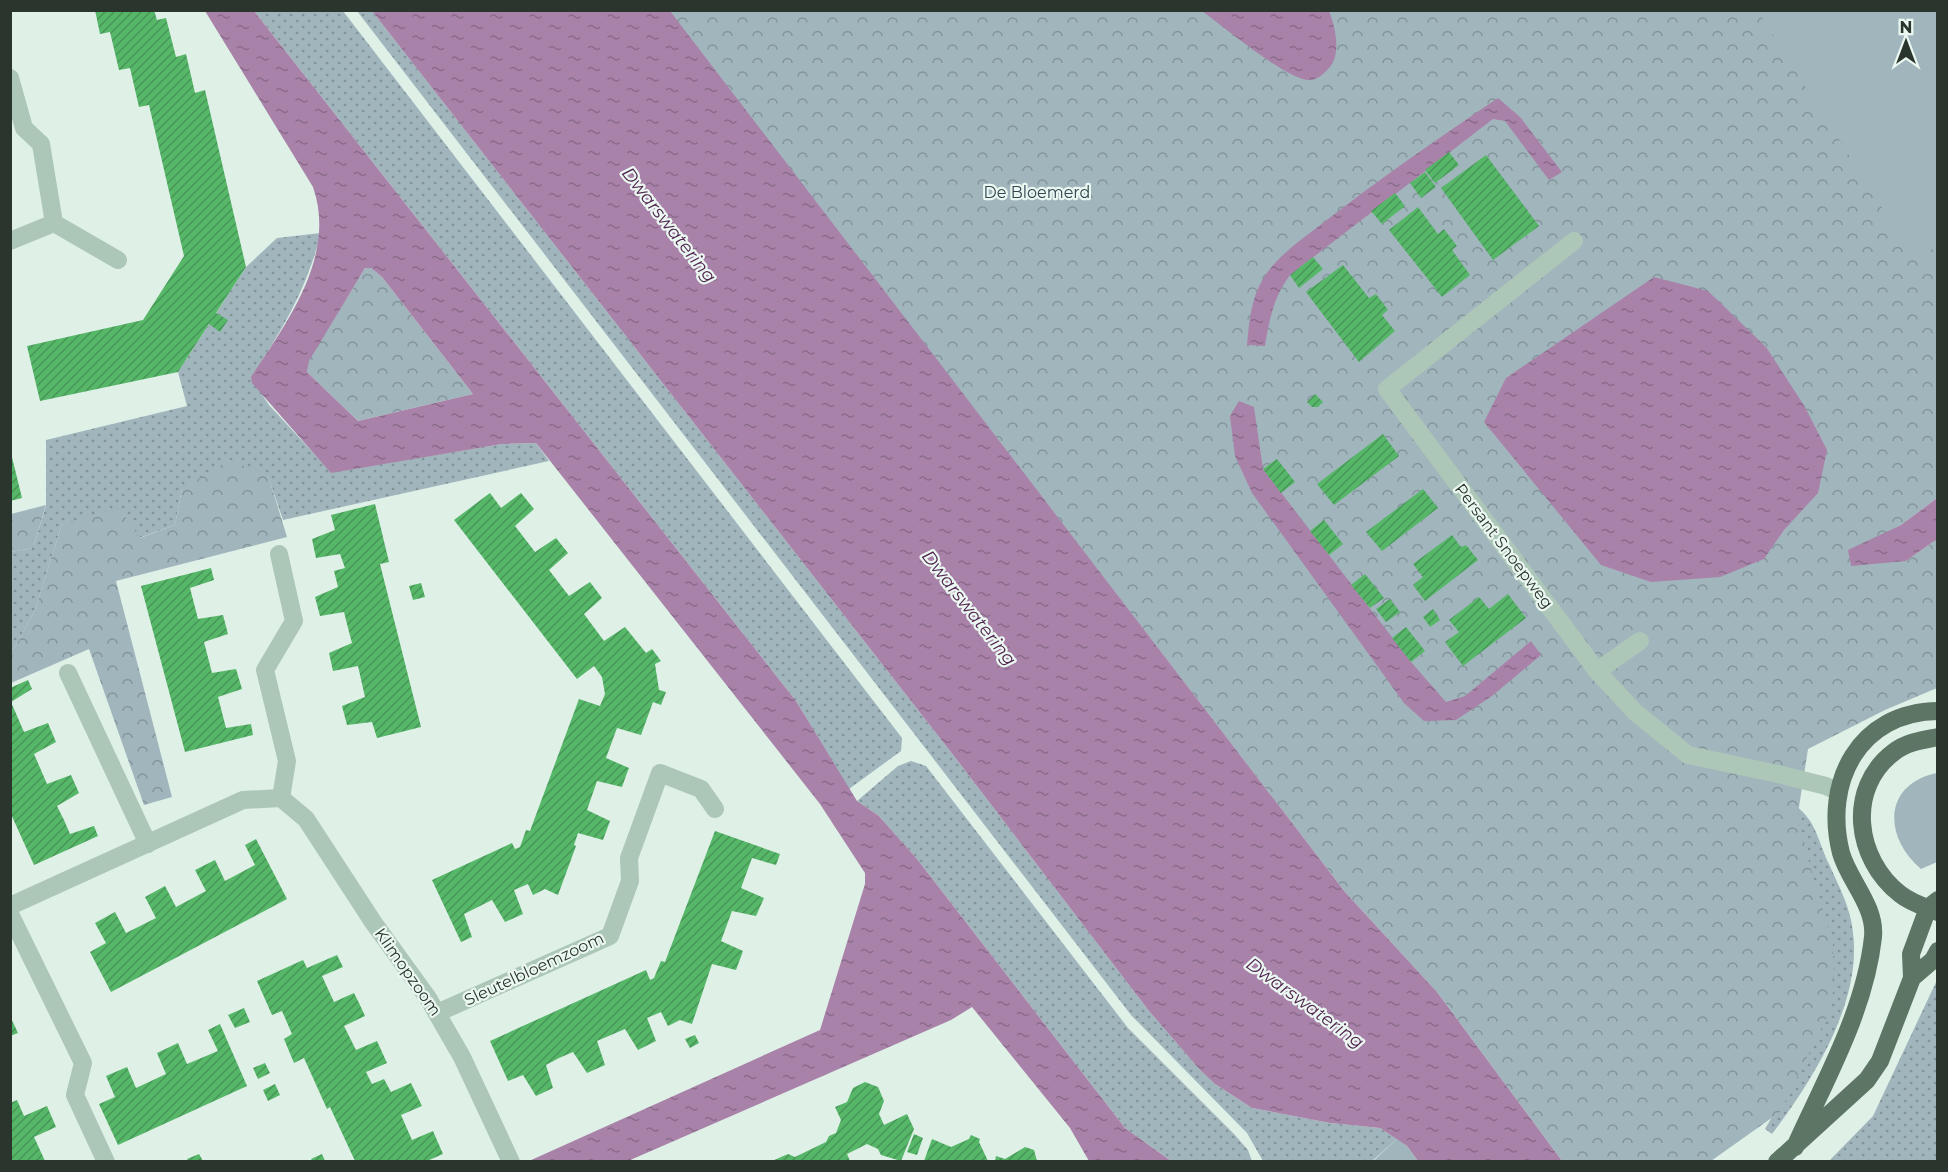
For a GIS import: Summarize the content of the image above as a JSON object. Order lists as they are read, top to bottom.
{
  "streets": {
    "street": ["Persant Snoepweg", "Sleutelbloemzoom", "Klimopzoom"]
  },
  "crossings": [
    ["Sleutelbloemzoom", "Klimopzoom"]
  ],
  "water": ["Dwarswatering"],
  "parks": ["De Bloemerd"],
  "north": "top"
}
